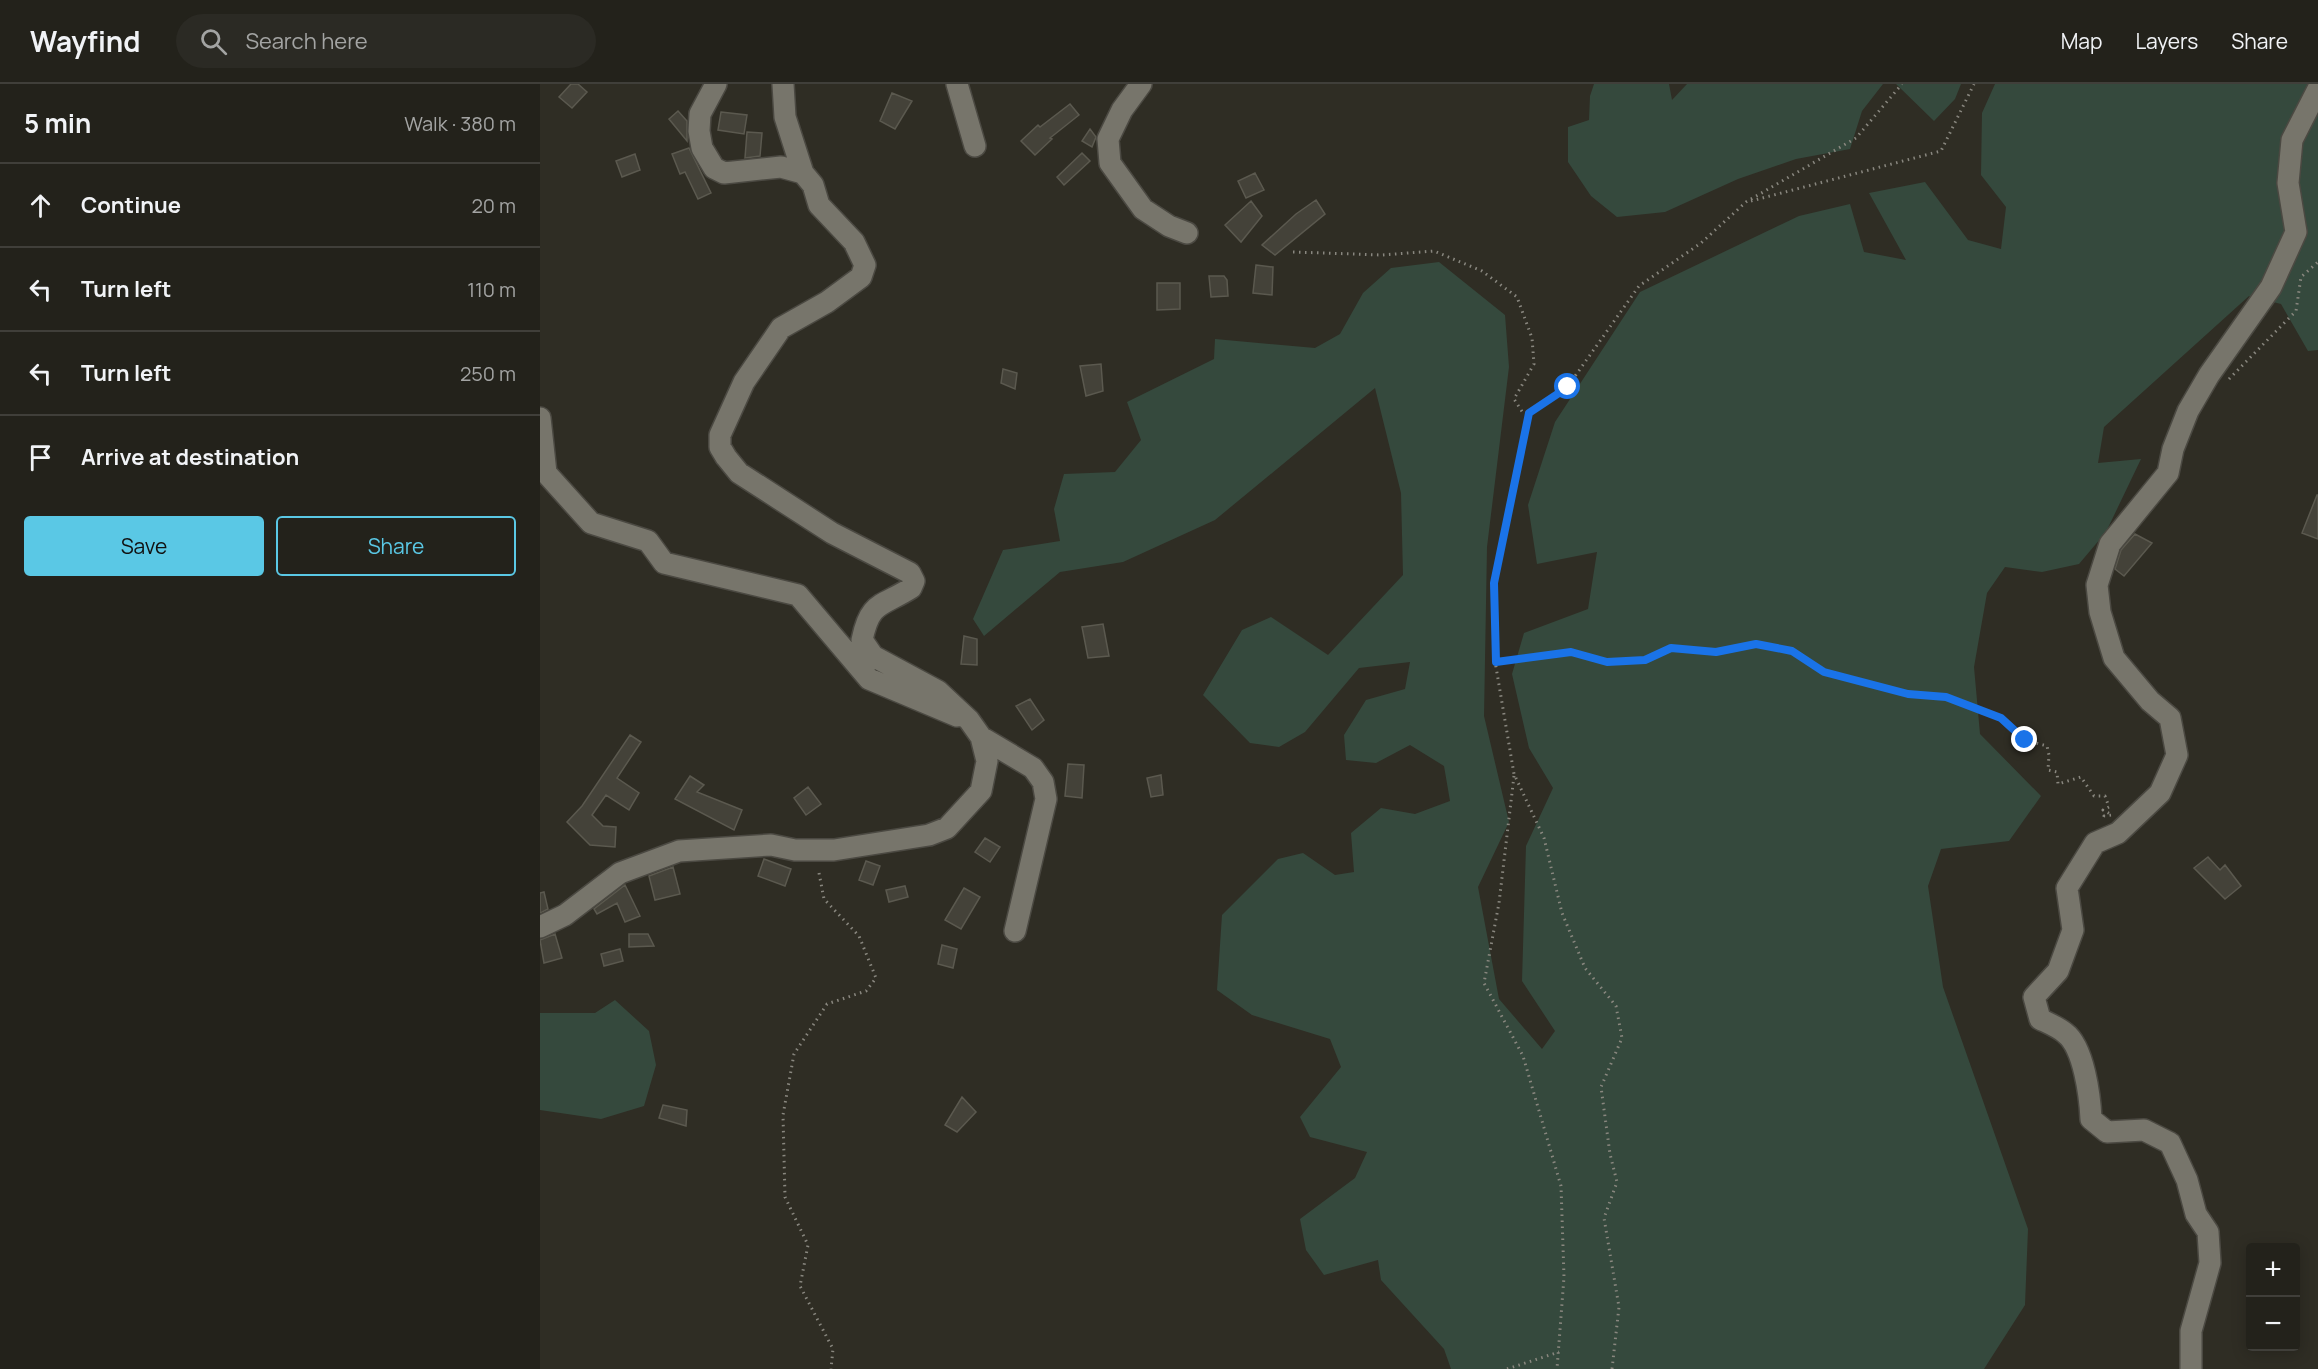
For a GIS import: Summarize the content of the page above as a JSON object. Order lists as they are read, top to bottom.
{
  "page": {
    "header": "Wayfind",
    "search": "Search here",
    "nav": ["Map", "Layers", "Share"],
    "heading": ["5 min", "Walk · 380 m"],
    "list": [
      ["Continue", "20 m"],
      ["Turn left", "110 m"],
      ["Turn left", "250 m"],
      "Arrive at destination"
    ],
    "buttons": ["Save", "Share"],
    "map_buttons": ["+", "−"]
  }
}
